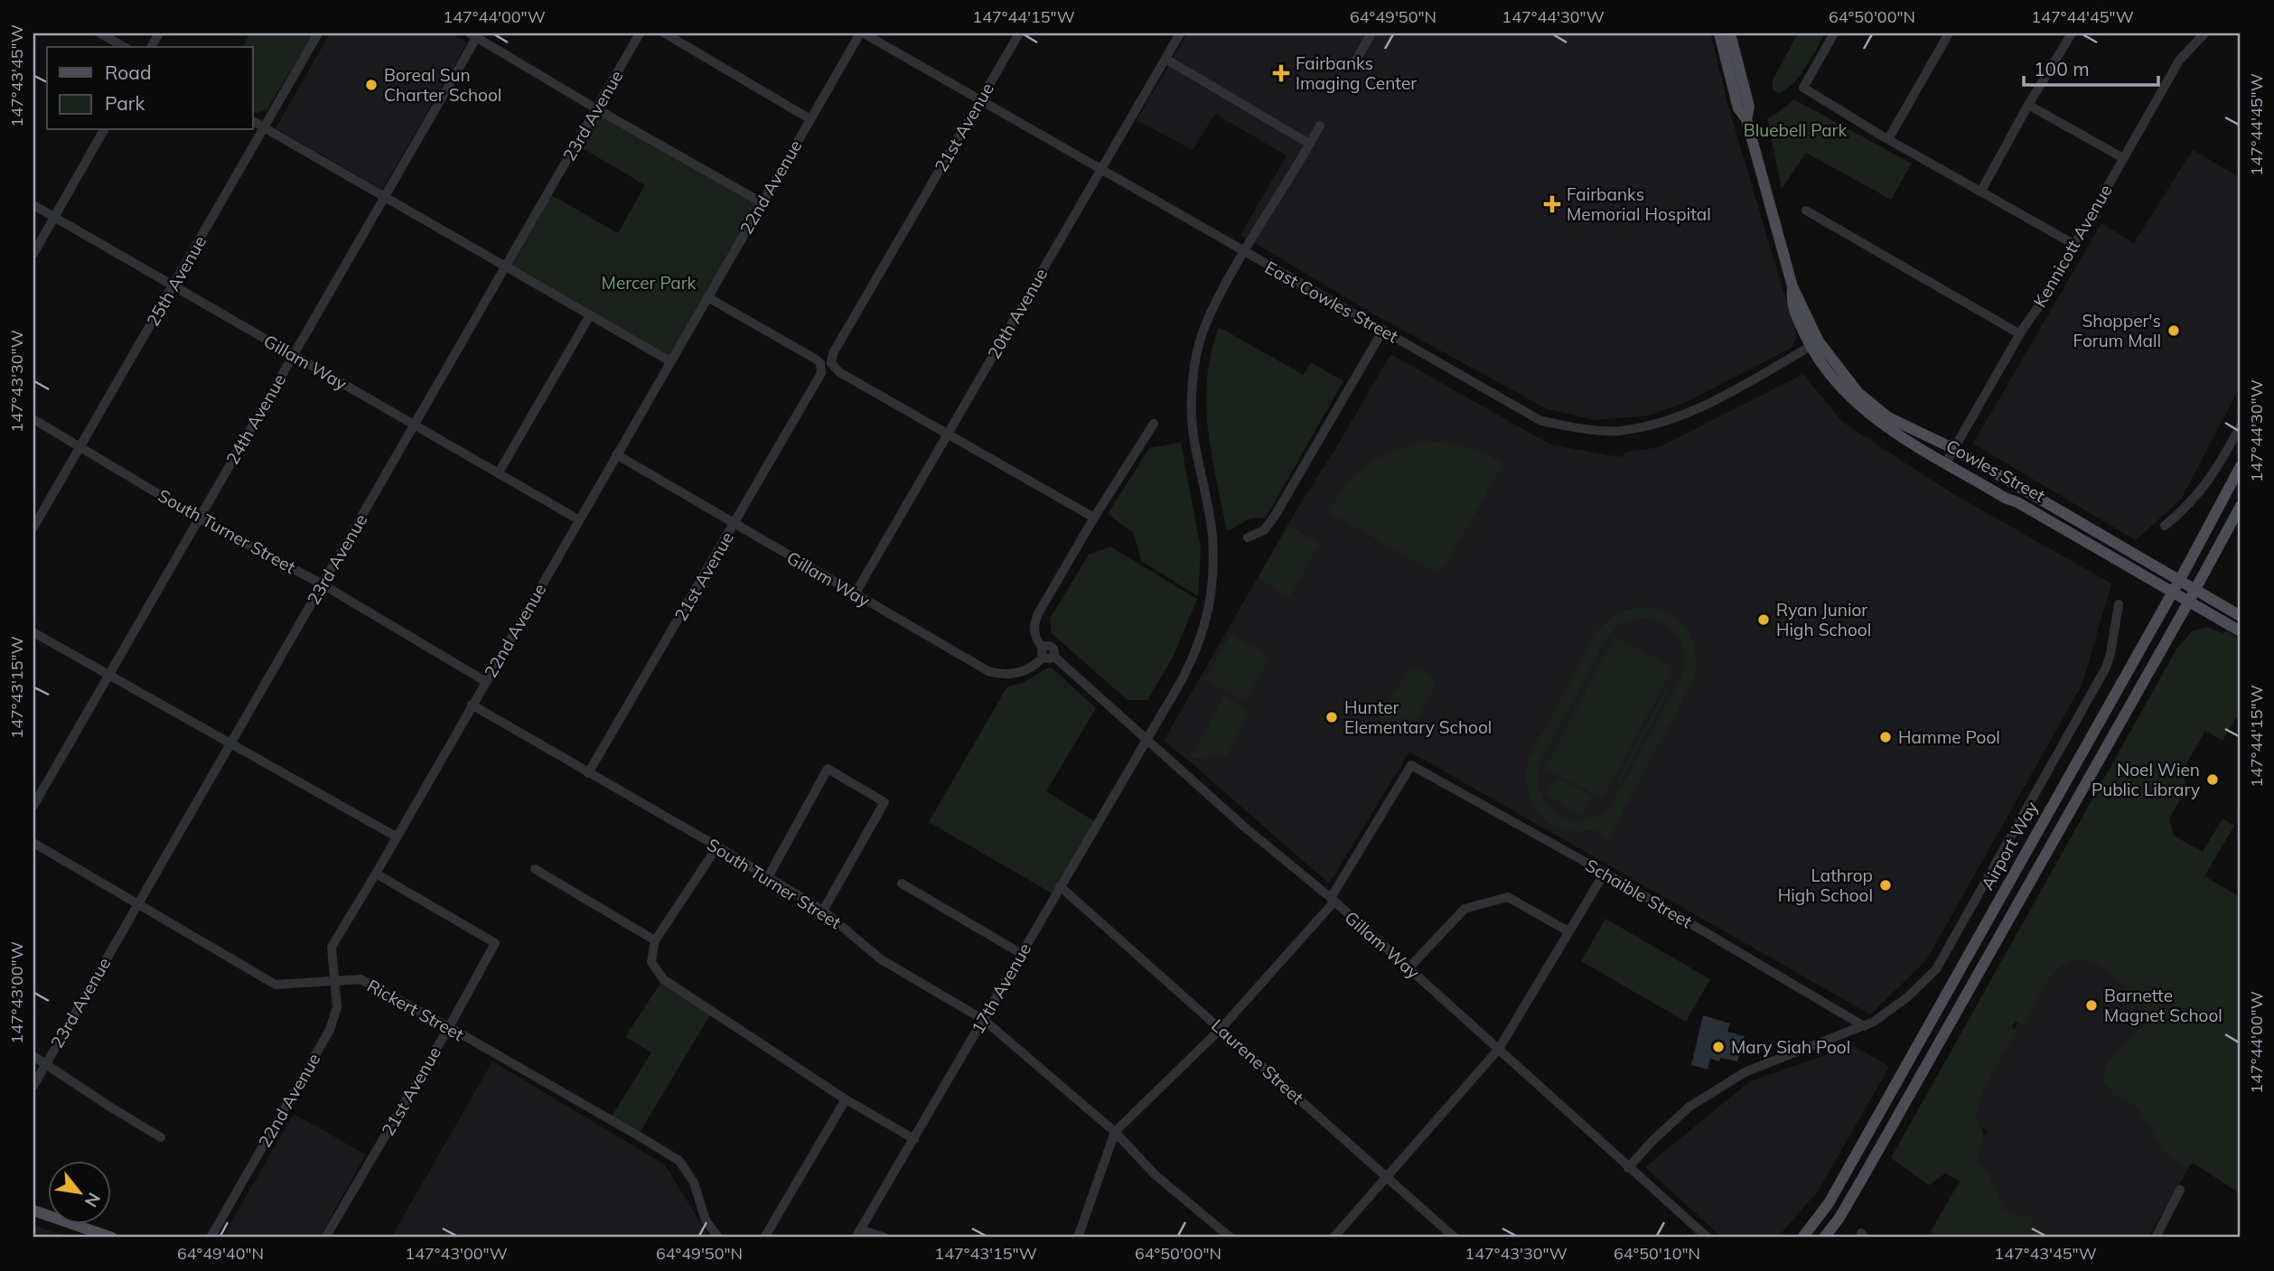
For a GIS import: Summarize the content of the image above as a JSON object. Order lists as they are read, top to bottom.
{
  "streets": {
    "main road": ["Cowles Street", "Airport Way"],
    "street": [
      "23rd Avenue",
      "21st Avenue",
      "22nd Avenue",
      "Kennicott Avenue",
      "25th Avenue",
      "East Cowles Street",
      "20th Avenue",
      "Gillam Way",
      "24th Avenue",
      "South Turner Street",
      "Schaible Street",
      "17th Avenue",
      "Rickert Street",
      "Laurene Street"
    ]
  },
  "crossings": [
    ["23rd Avenue", "Gillam Way"],
    ["23rd Avenue", "South Turner Street"],
    ["23rd Avenue", "Rickert Street"],
    ["21st Avenue", "22nd Avenue"],
    ["21st Avenue", "East Cowles Street"],
    ["21st Avenue", "20th Avenue"],
    ["21st Avenue", "Gillam Way"],
    ["21st Avenue", "South Turner Street"],
    ["21st Avenue", "Rickert Street"],
    ["22nd Avenue", "East Cowles Street"],
    ["22nd Avenue", "Gillam Way"],
    ["22nd Avenue", "South Turner Street"],
    ["22nd Avenue", "Rickert Street"],
    ["Kennicott Avenue", "Cowles Street"],
    ["25th Avenue", "Gillam Way"],
    ["25th Avenue", "South Turner Street"],
    ["East Cowles Street", "20th Avenue"],
    ["East Cowles Street", "Cowles Street"],
    ["East Cowles Street", "17th Avenue"],
    ["20th Avenue", "Gillam Way"],
    ["Gillam Way", "24th Avenue"],
    ["Gillam Way", "Schaible Street"],
    ["Gillam Way", "17th Avenue"],
    ["24th Avenue", "South Turner Street"],
    ["Cowles Street", "Airport Way"],
    ["South Turner Street", "17th Avenue"],
    ["17th Avenue", "Laurene Street"]
  ],
  "parks": ["Bluebell Park", "Mercer Park"],
  "places": {
    "health": ["Fairbanks Imaging Center", "Fairbanks Memorial Hospital"],
    "other": [
      "Boreal Sun Charter School",
      "Shopper's Forum Mall",
      "Ryan Junior High School",
      "Hunter Elementary School",
      "Hamme Pool",
      "Noel Wien Public Library",
      "Lathrop High School",
      "Barnette Magnet School",
      "Mary Siah Pool"
    ]
  },
  "legend": ["Road", "Park"],
  "scale_bar": "100 m",
  "north": "bottom right",
  "coordinates": [
    "147°44'00\"W",
    "147°44'15\"W",
    "64°49'50\"N",
    "147°44'30\"W",
    "64°50'00\"N",
    "147°44'45\"W",
    "147°43'45\"W",
    "147°43'30\"W",
    "147°43'15\"W",
    "147°43'00\"W",
    "64°49'40\"N",
    "64°50'10\"N"
  ]
}
